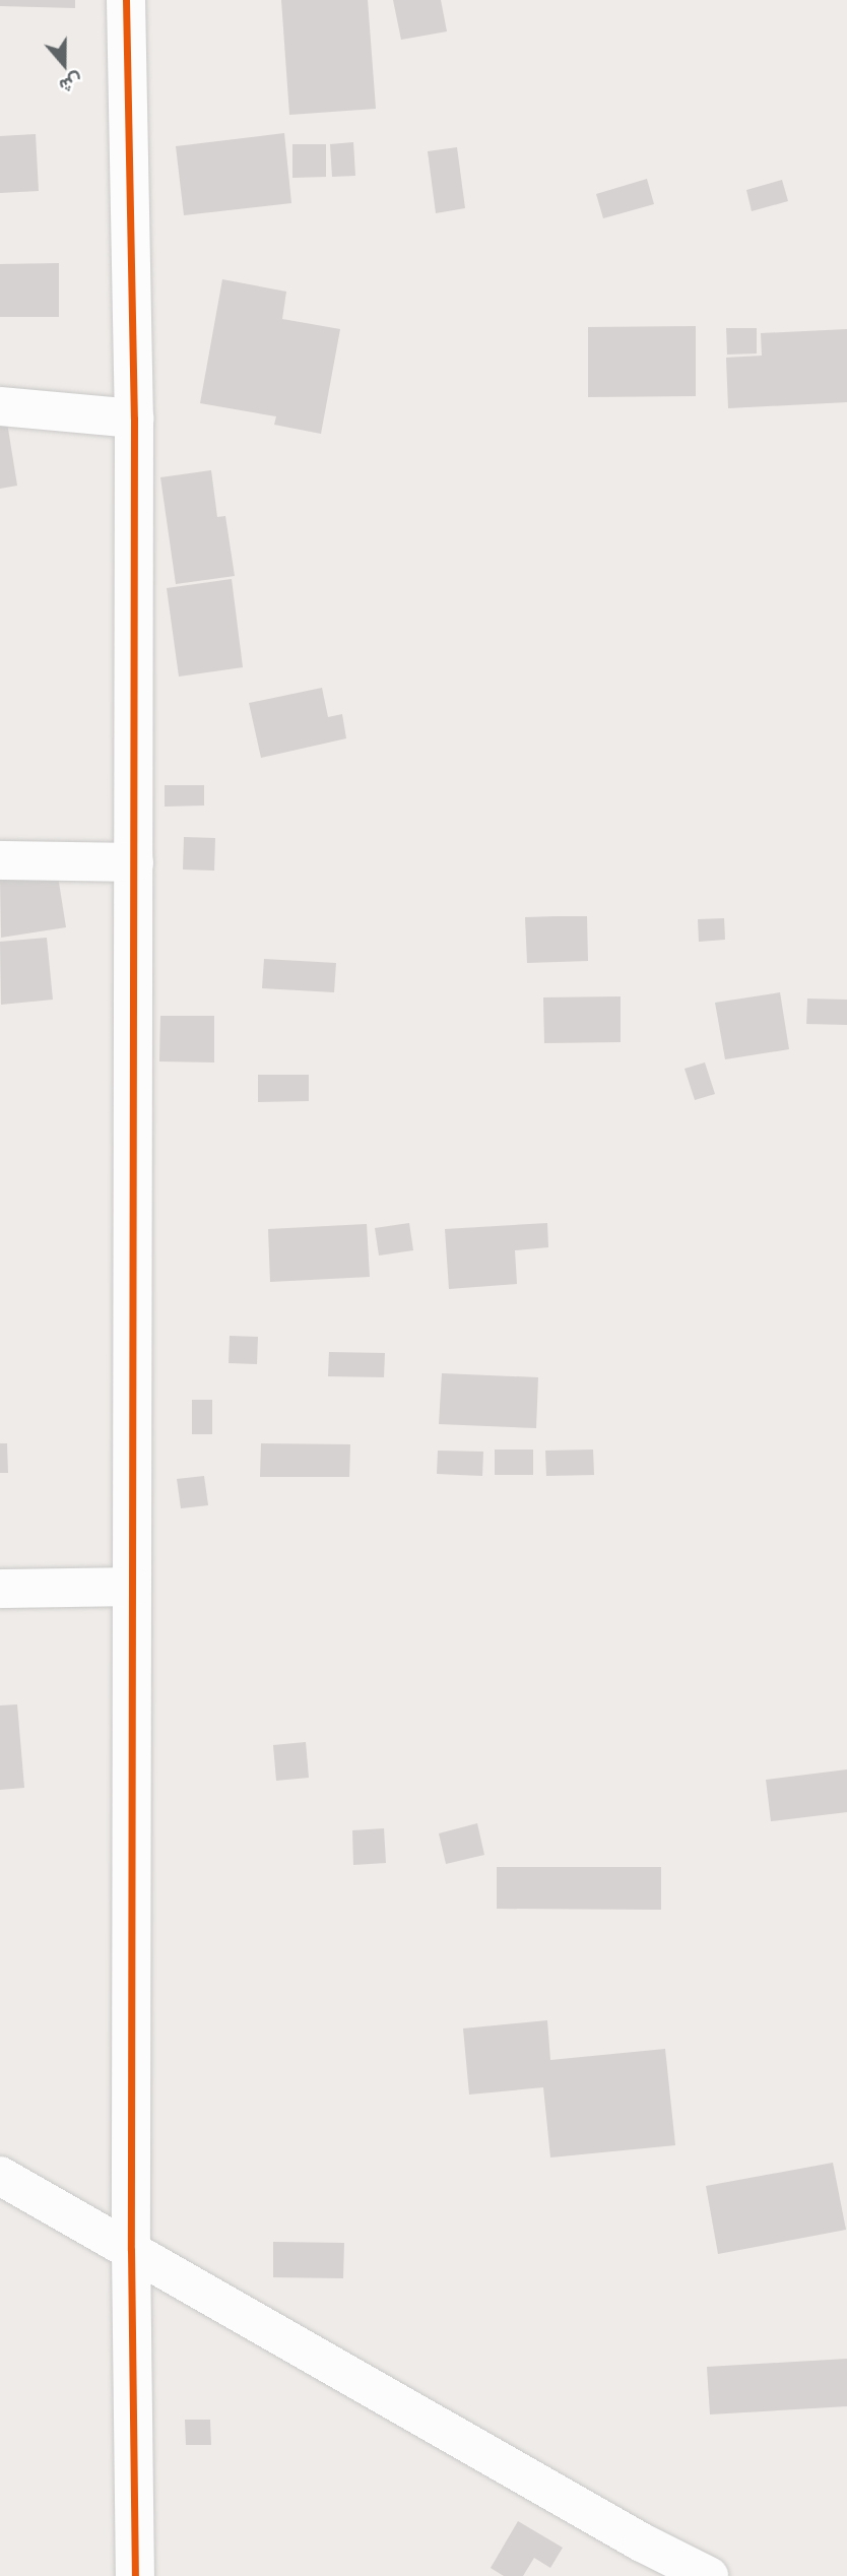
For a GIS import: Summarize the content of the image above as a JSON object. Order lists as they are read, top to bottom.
{
  "north": "bottom"
}
